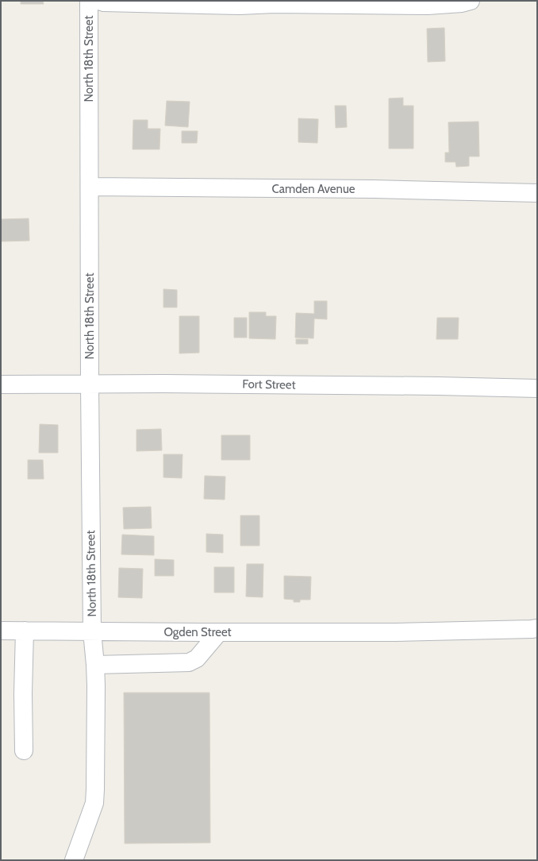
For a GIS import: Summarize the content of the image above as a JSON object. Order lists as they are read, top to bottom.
{
  "streets": {
    "street": [
      "North 18th Street",
      "Camden Avenue",
      "Fort Street",
      "Ogden Street"
    ]
  },
  "crossings": [
    ["North 18th Street", "Camden Avenue"],
    ["North 18th Street", "Fort Street"],
    ["North 18th Street", "Ogden Street"]
  ]
}
